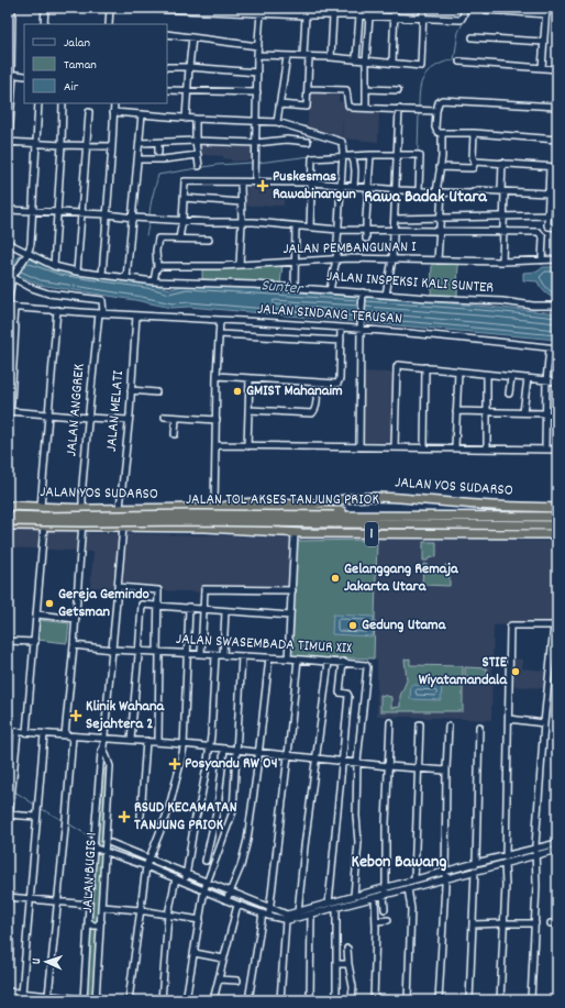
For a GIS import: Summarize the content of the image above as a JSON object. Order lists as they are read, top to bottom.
{
  "streets": {
    "highway": ["JALAN YOS SUDARSO", "JALAN TOL AKSES TANJUNG PRIOK", "1"],
    "street": [
      "JALAN PEMBANGUNAN I",
      "JALAN INSPEKSI KALI SUNTER",
      "JALAN SINDANG TERUSAN",
      "JALAN ANGGREK",
      "JALAN MELATI",
      "JALAN SWASEMBADA TIMUR XIX",
      "JALAN BUGIS 1"
    ]
  },
  "crossings": [
    ["JALAN SINDANG TERUSAN", "JALAN ANGGREK"],
    ["JALAN SINDANG TERUSAN", "JALAN MELATI"],
    ["JALAN ANGGREK", "JALAN YOS SUDARSO"],
    ["JALAN ANGGREK", "1"],
    ["JALAN ANGGREK", "JALAN SWASEMBADA TIMUR XIX"],
    ["JALAN MELATI", "JALAN YOS SUDARSO"],
    ["1", "JALAN BUGIS 1"],
    ["JALAN SWASEMBADA TIMUR XIX", "JALAN BUGIS 1"]
  ],
  "districts": ["Rawa Badak Utara", "Kebon Bawang"],
  "water": ["Sunter"],
  "places": {
    "health": [
      "Puskesmas Rawabinangun",
      "Klinik Wahana Sejahtera 2",
      "Posyandu RW 04",
      "RSUD KECAMATAN TANJUNG PRIOK"
    ],
    "other": [
      "GMIST Mahanaim",
      "Gelanggang Remaja Jakarta Utara",
      "Gereja Gemindo Getsman",
      "Gedung Utama",
      "STIE Wiyatamandala"
    ]
  },
  "legend": ["Jalan", "Taman", "Air"],
  "north": "left"
}
